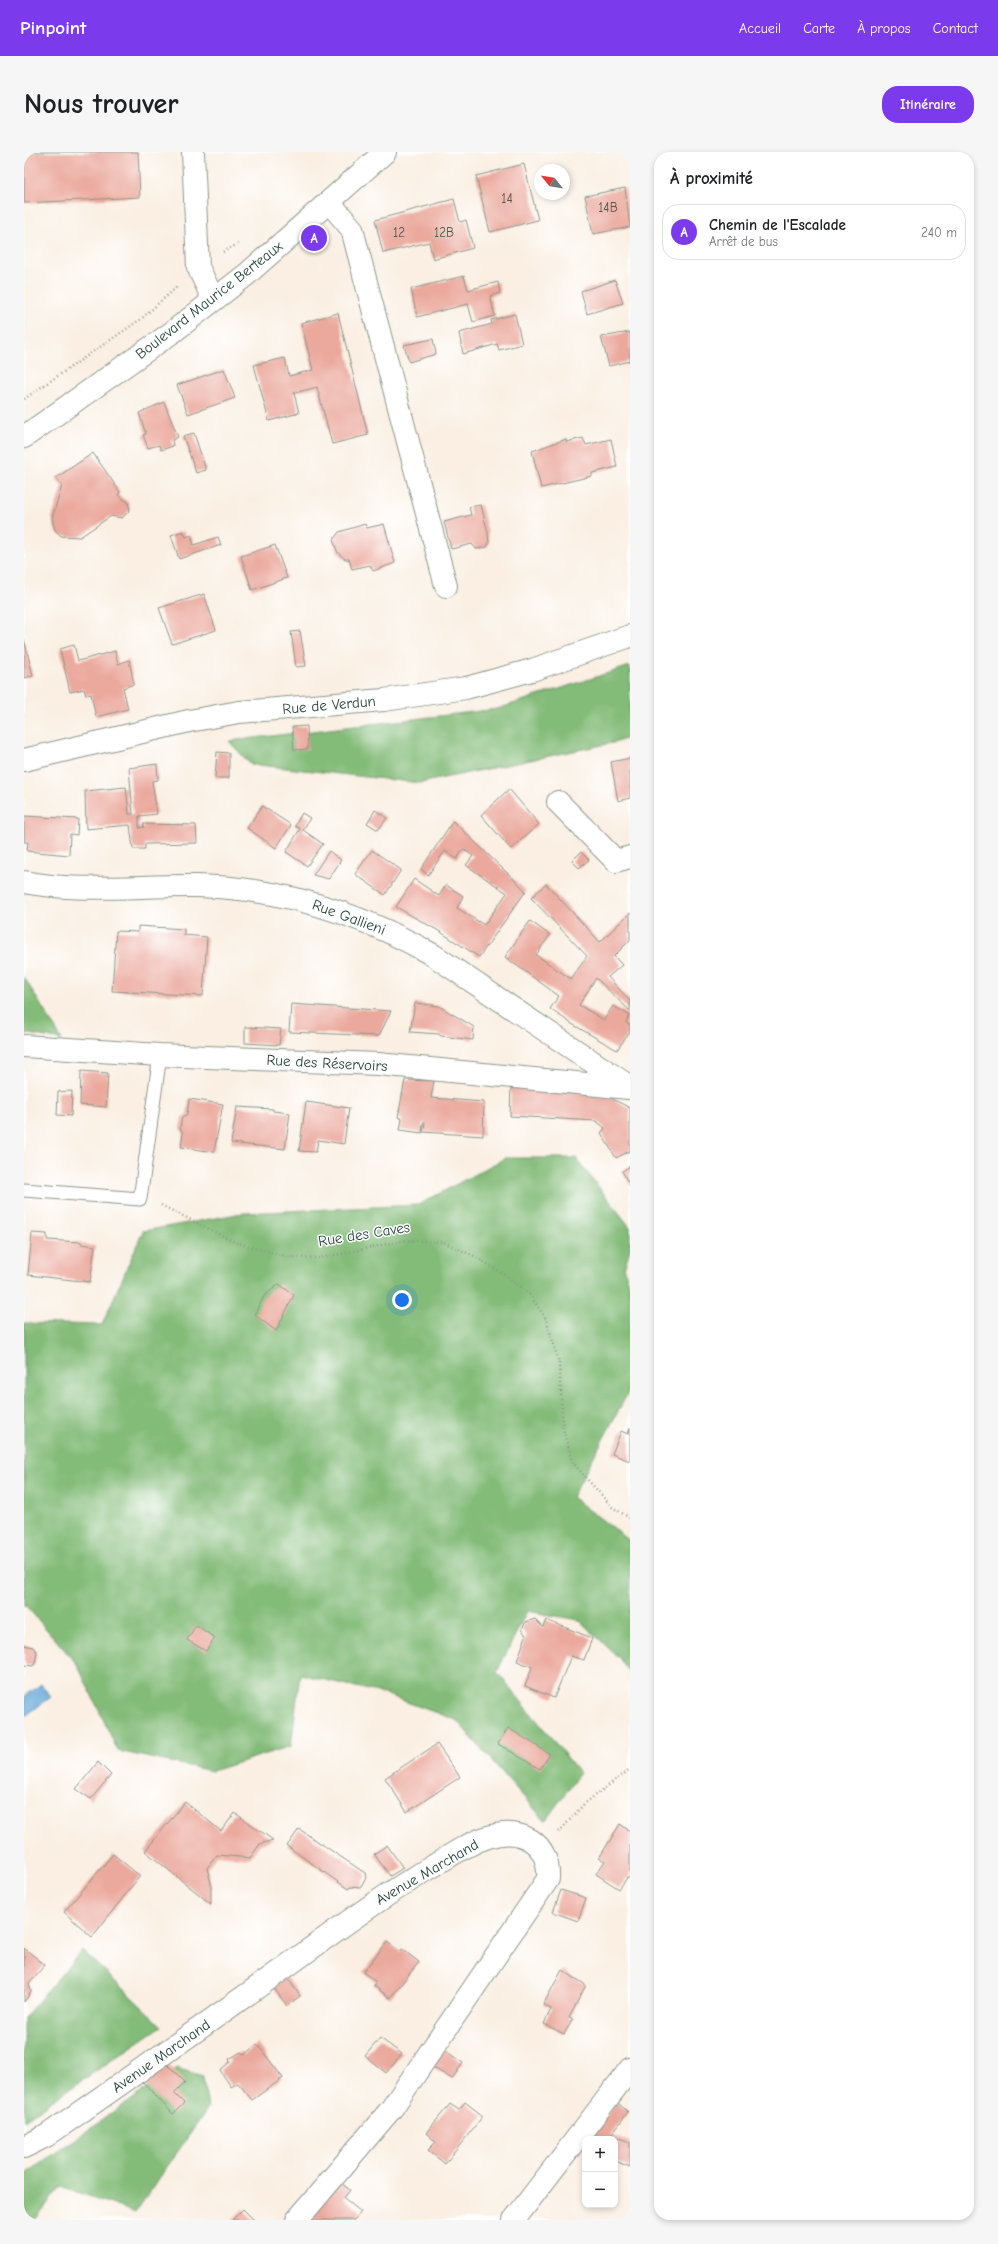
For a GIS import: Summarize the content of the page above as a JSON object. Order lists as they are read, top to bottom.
{
  "streets": {
    "street": [
      "Boulevard Maurice Berteaux",
      "Rue de Verdun",
      "Rue Gallieni",
      "Rue des Réservoirs",
      "Avenue Marchand"
    ],
    "path": ["Rue des Caves"]
  },
  "crossings": [
    ["Rue Gallieni", "Rue des Réservoirs"]
  ],
  "house_numbers": [
    "14",
    "14B",
    "12",
    "12B"
  ],
  "north": "top left",
  "page": {
    "header": "Pinpoint",
    "nav": [
      "Accueil",
      "Carte",
      "À propos",
      "Contact"
    ],
    "buttons": "Itinéraire",
    "title": "Nous trouver",
    "heading": "À proximité",
    "list": [
      {
        "mark": "A",
        "name": "Chemin de l'Escalade",
        "note": "Arrêt de bus",
        "value": "240 m"
      }
    ],
    "pins": "A",
    "map_buttons": ["+", "−"]
  }
}
